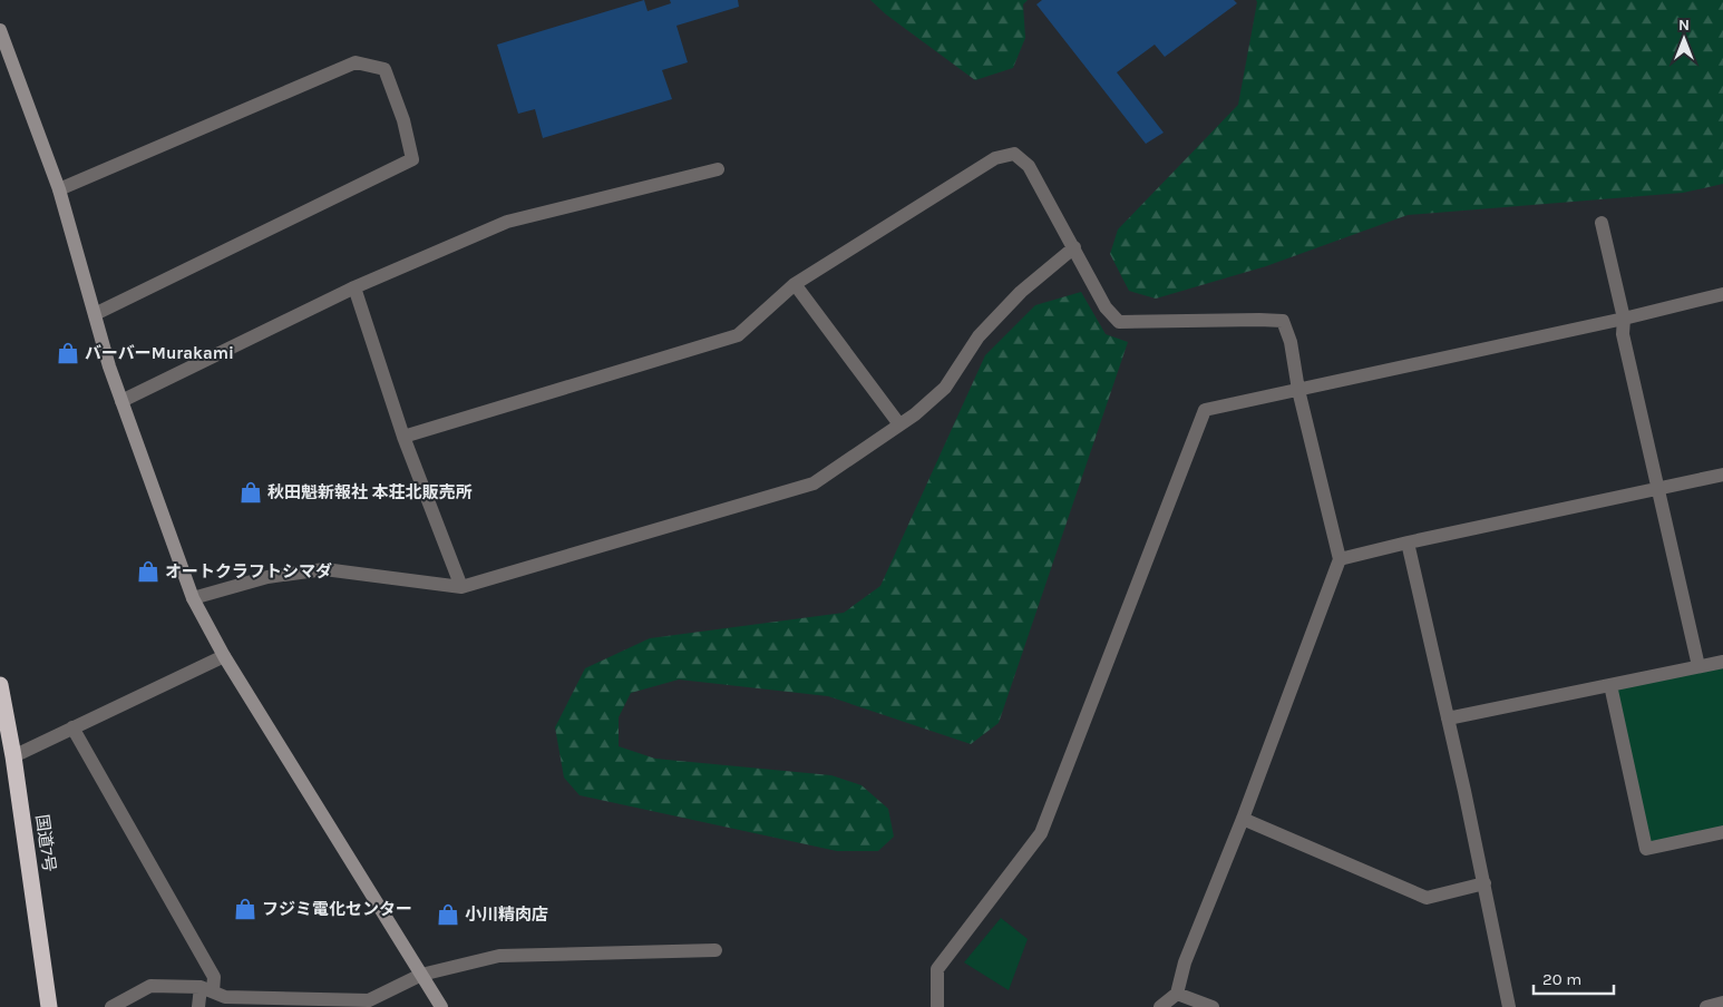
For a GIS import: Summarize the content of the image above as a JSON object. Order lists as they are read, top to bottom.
{
  "streets": {
    "highway": ["国道7号"]
  },
  "places": {
    "shop": [
      "バーバーMurakami",
      "秋田魁新報社 本荘北販売所",
      "オートクラフトシマダ",
      "フジミ電化センター",
      "小川精肉店"
    ]
  },
  "scale_bar": "20 m",
  "north": "top"
}
